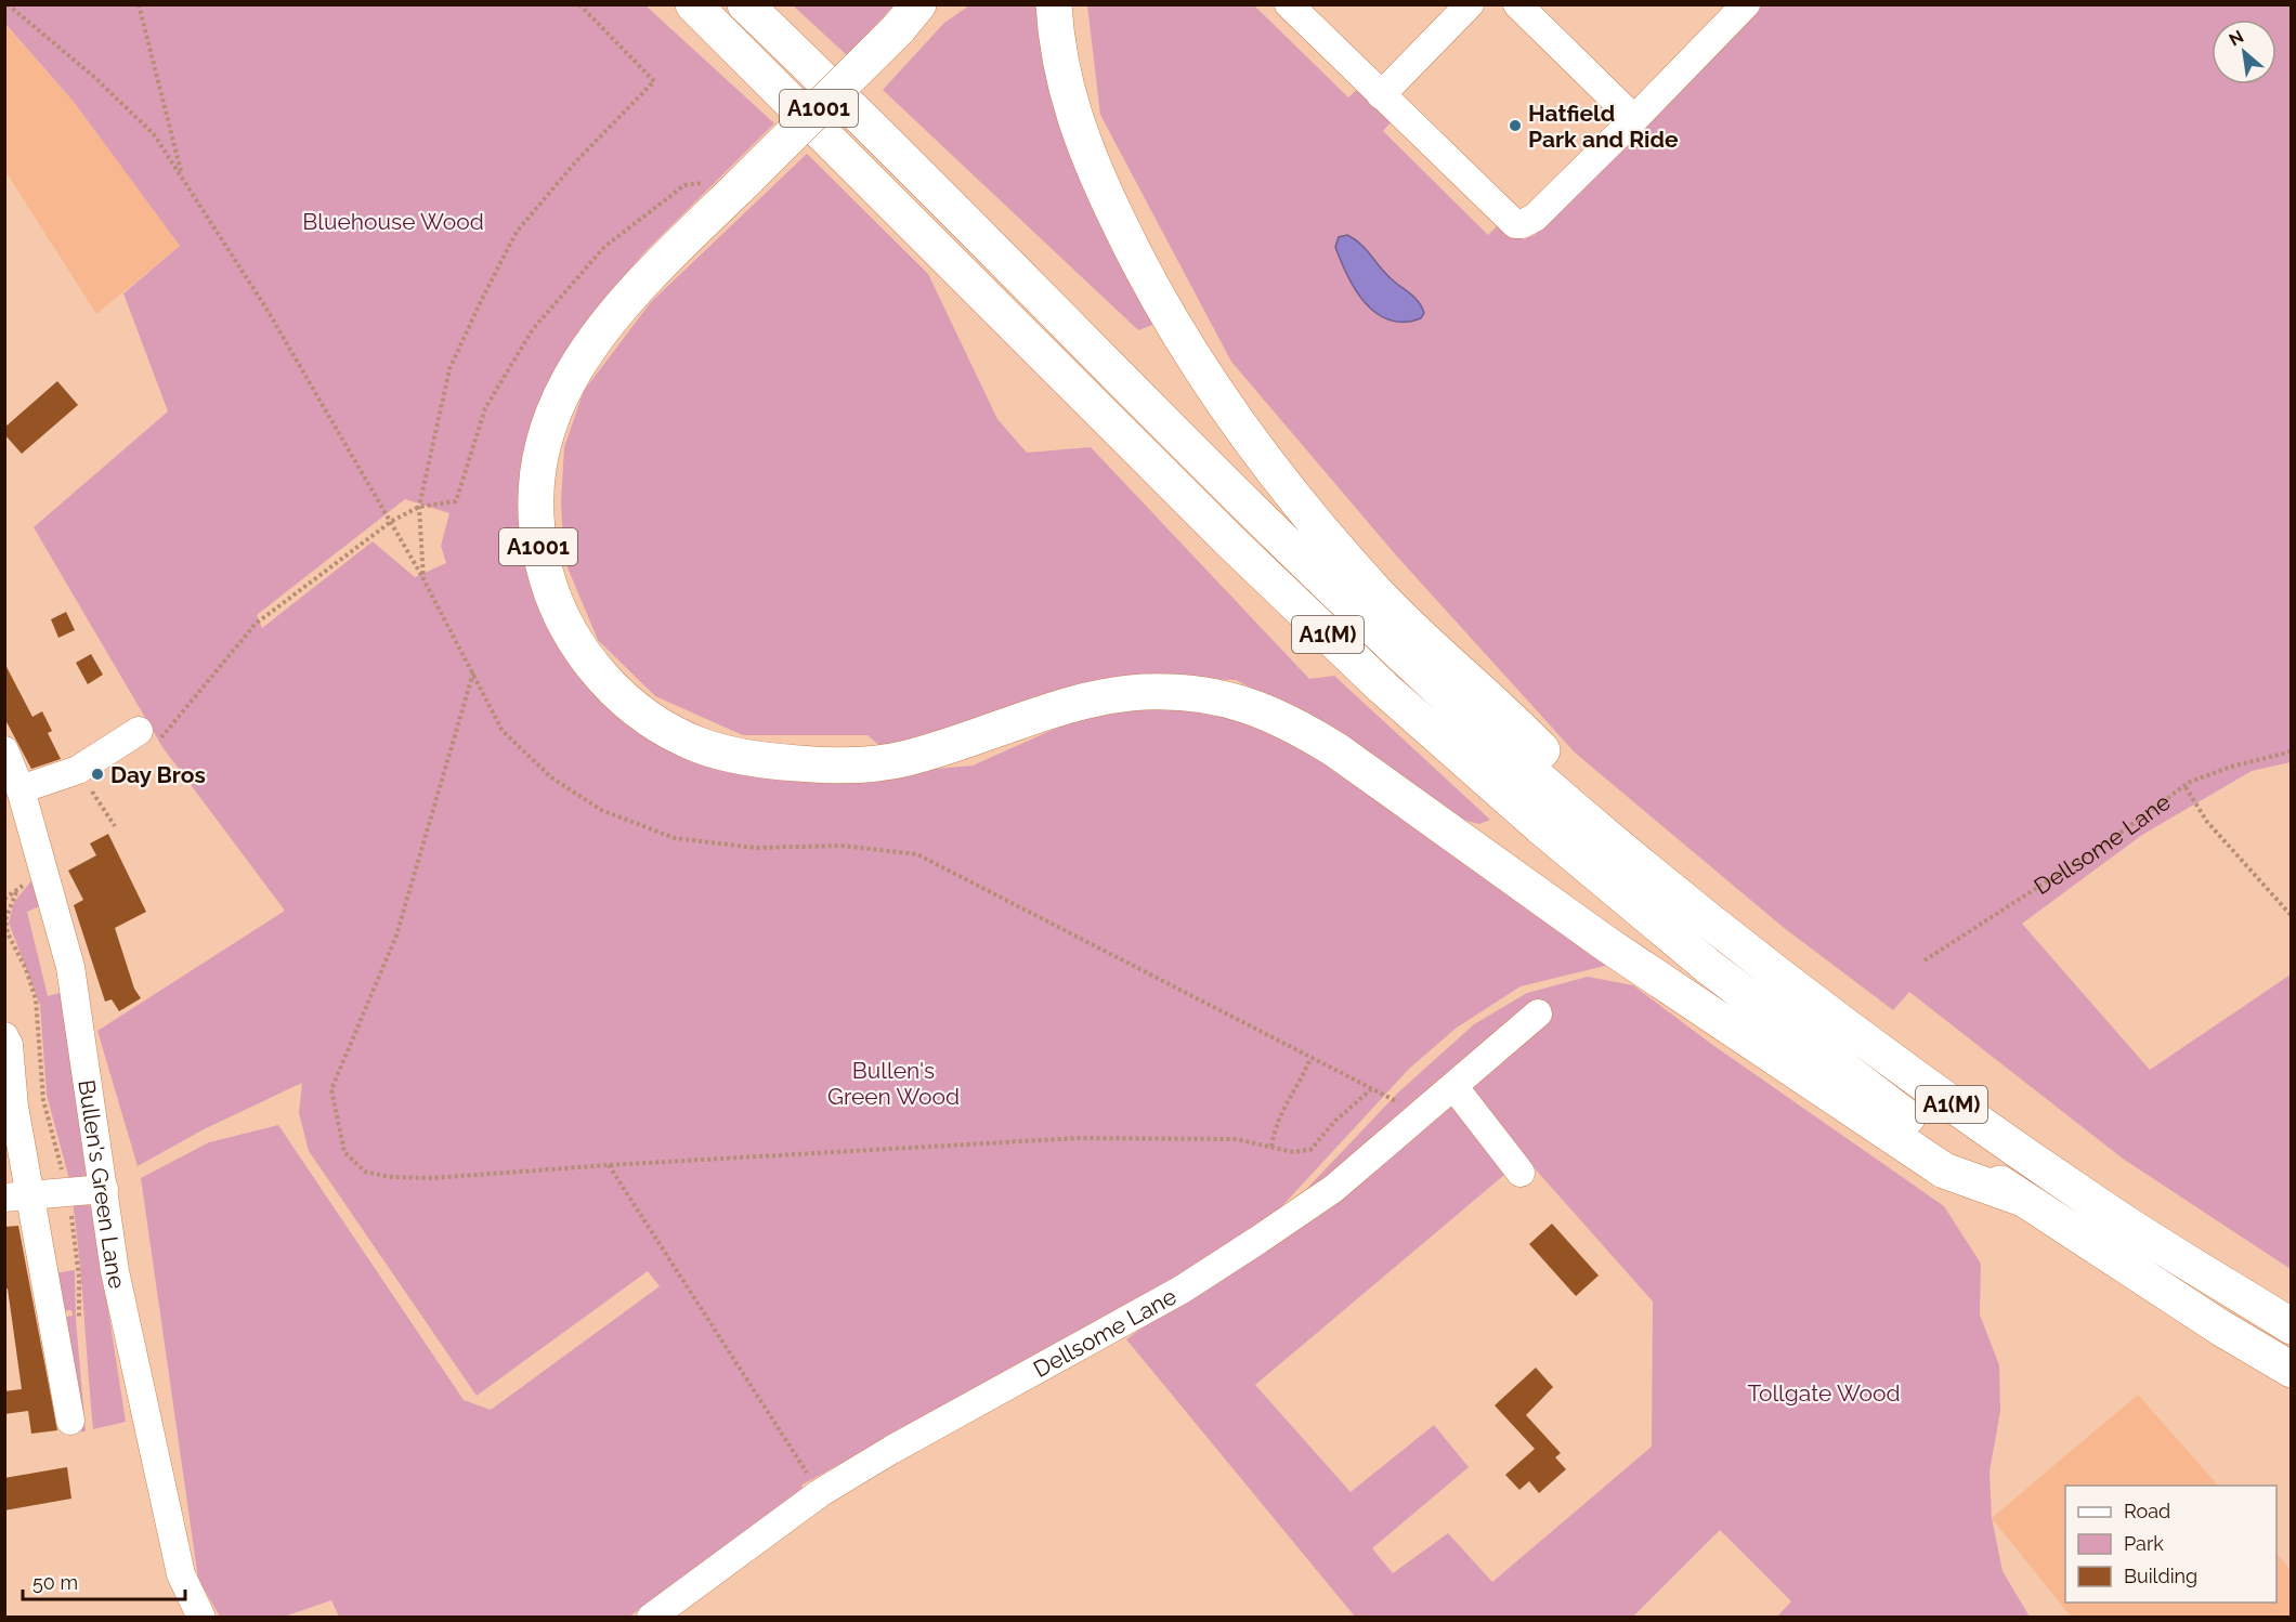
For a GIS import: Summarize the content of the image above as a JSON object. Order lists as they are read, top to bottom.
{
  "streets": {
    "highway": ["A1001", "A1(M)"],
    "street": ["Dellsome Lane", "Bullen's Green Lane"]
  },
  "crossings": [
    ["A1001", "A1(M)"]
  ],
  "parks": ["Bluehouse Wood", "Bullen's Green Wood", "Tollgate Wood"],
  "places": ["Hatfield Park and Ride", "Day Bros"],
  "legend": ["Road", "Park", "Building"],
  "scale_bar": "50 m",
  "north": "top left"
}
